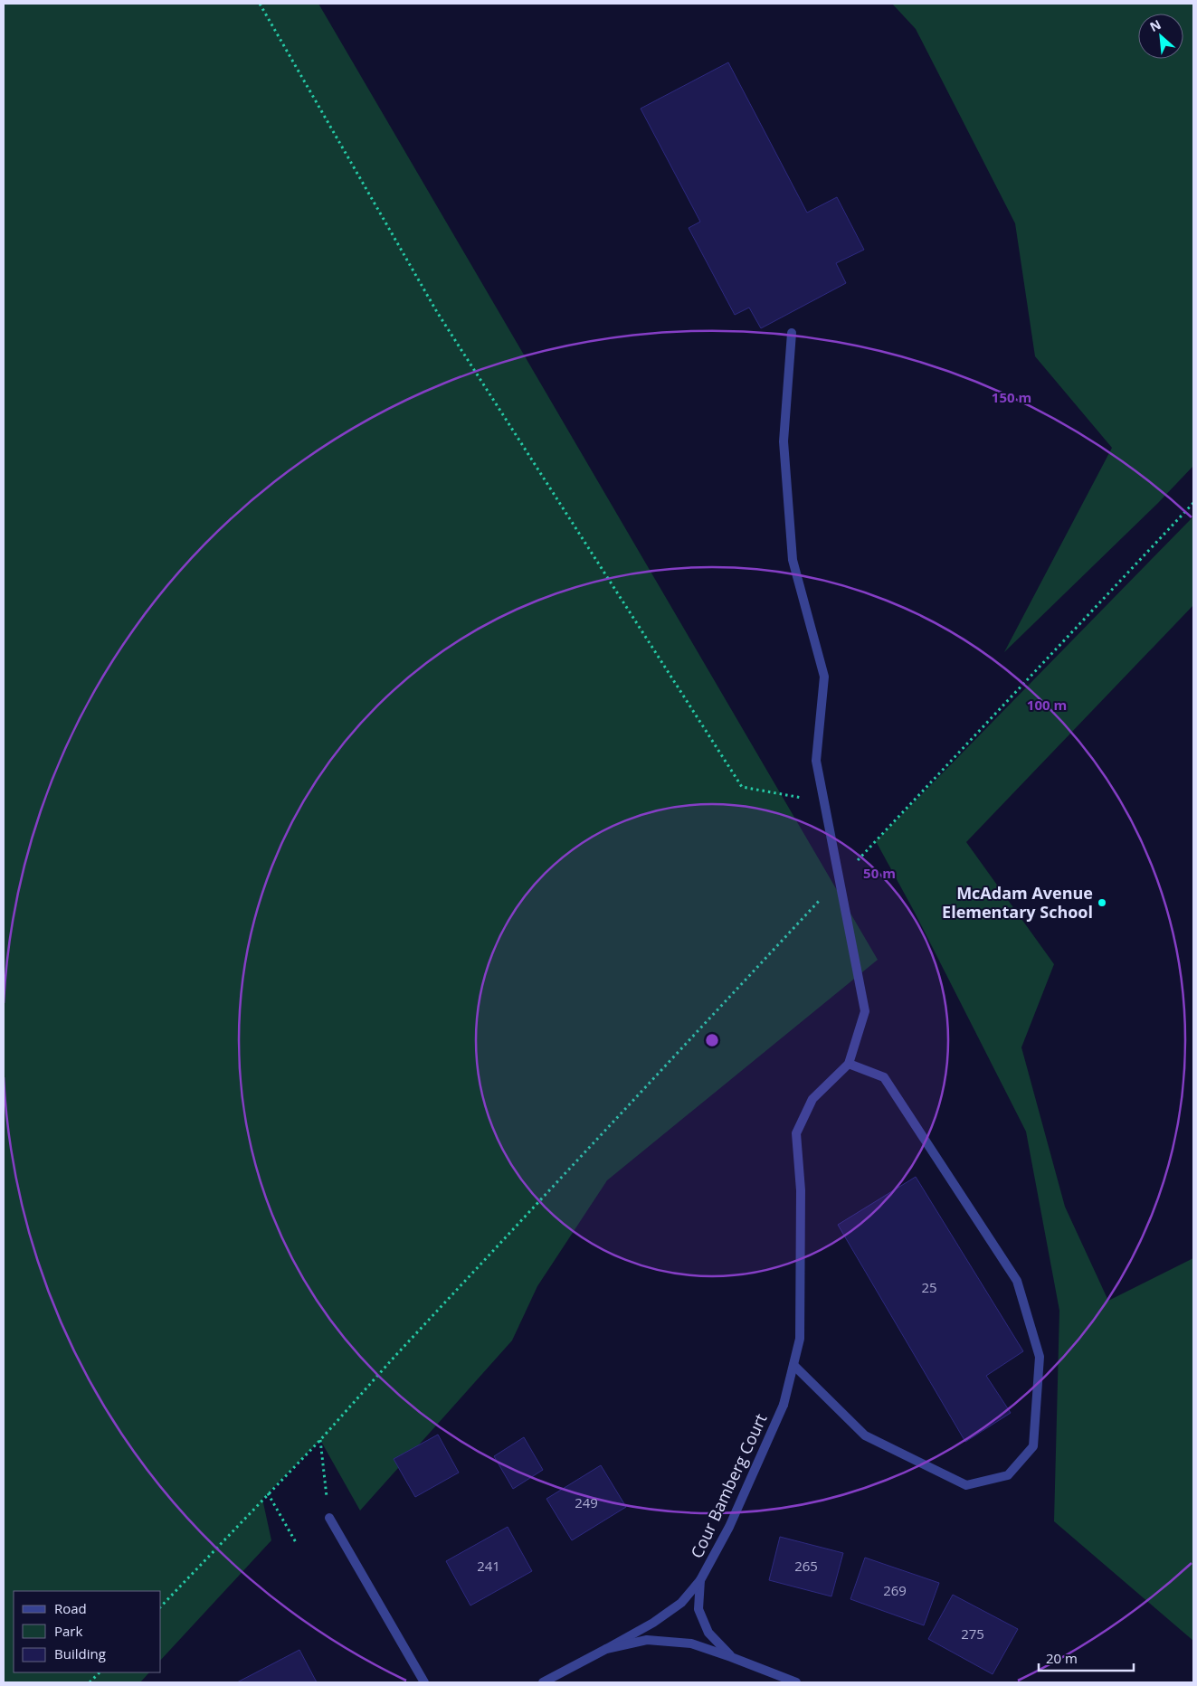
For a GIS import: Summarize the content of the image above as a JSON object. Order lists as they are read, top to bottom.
{
  "streets": {
    "street": ["Cour Bamberg Court"]
  },
  "places": ["McAdam Avenue Elementary School"],
  "house_numbers": [
    "25",
    "249",
    "241",
    "265",
    "269",
    "275"
  ],
  "legend": ["Road", "Park", "Building"],
  "scale_bar": "20 m",
  "north": "top left",
  "rings": ["150 m", "100 m", "50 m"]
}
